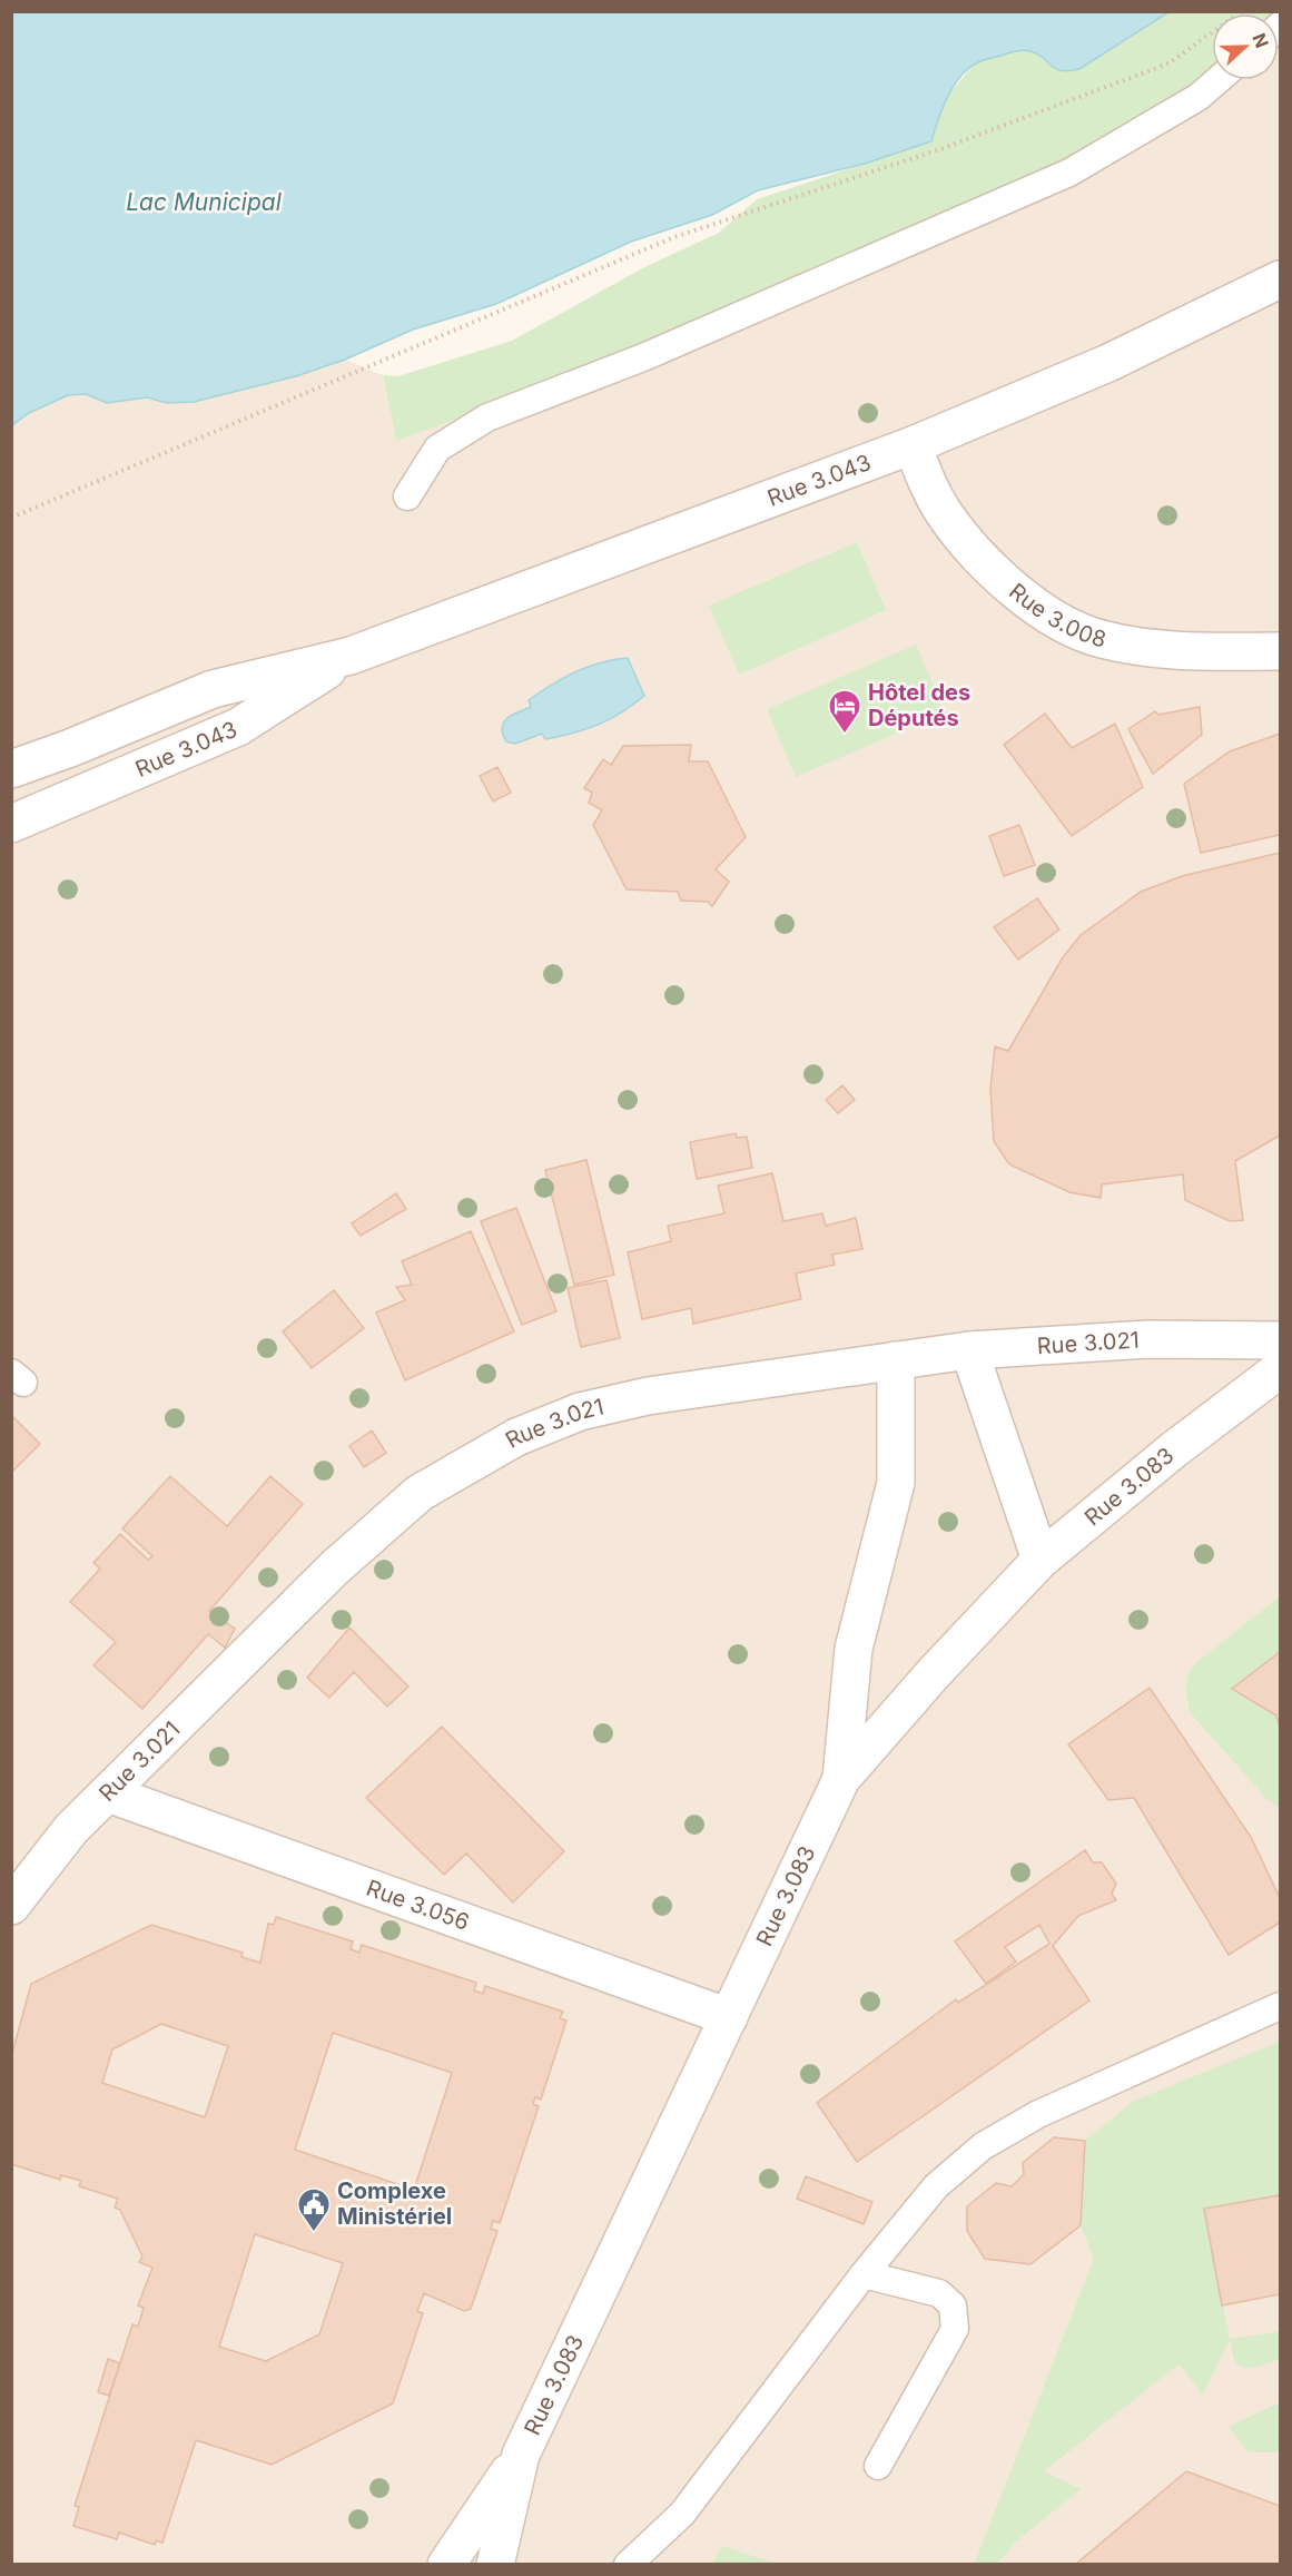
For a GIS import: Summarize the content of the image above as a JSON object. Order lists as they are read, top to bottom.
{
  "streets": {
    "street": [
      "Rue 3.043",
      "Rue 3.008",
      "Rue 3.021",
      "Rue 3.083",
      "Rue 3.056"
    ]
  },
  "crossings": [
    ["Rue 3.043", "Rue 3.008"],
    ["Rue 3.021", "Rue 3.056"],
    ["Rue 3.083", "Rue 3.056"]
  ],
  "water": ["Lac Municipal"],
  "places": {
    "hotel": ["Hôtel des Députés"],
    "public building": ["Complexe Ministériel"]
  },
  "north": "right"
}
